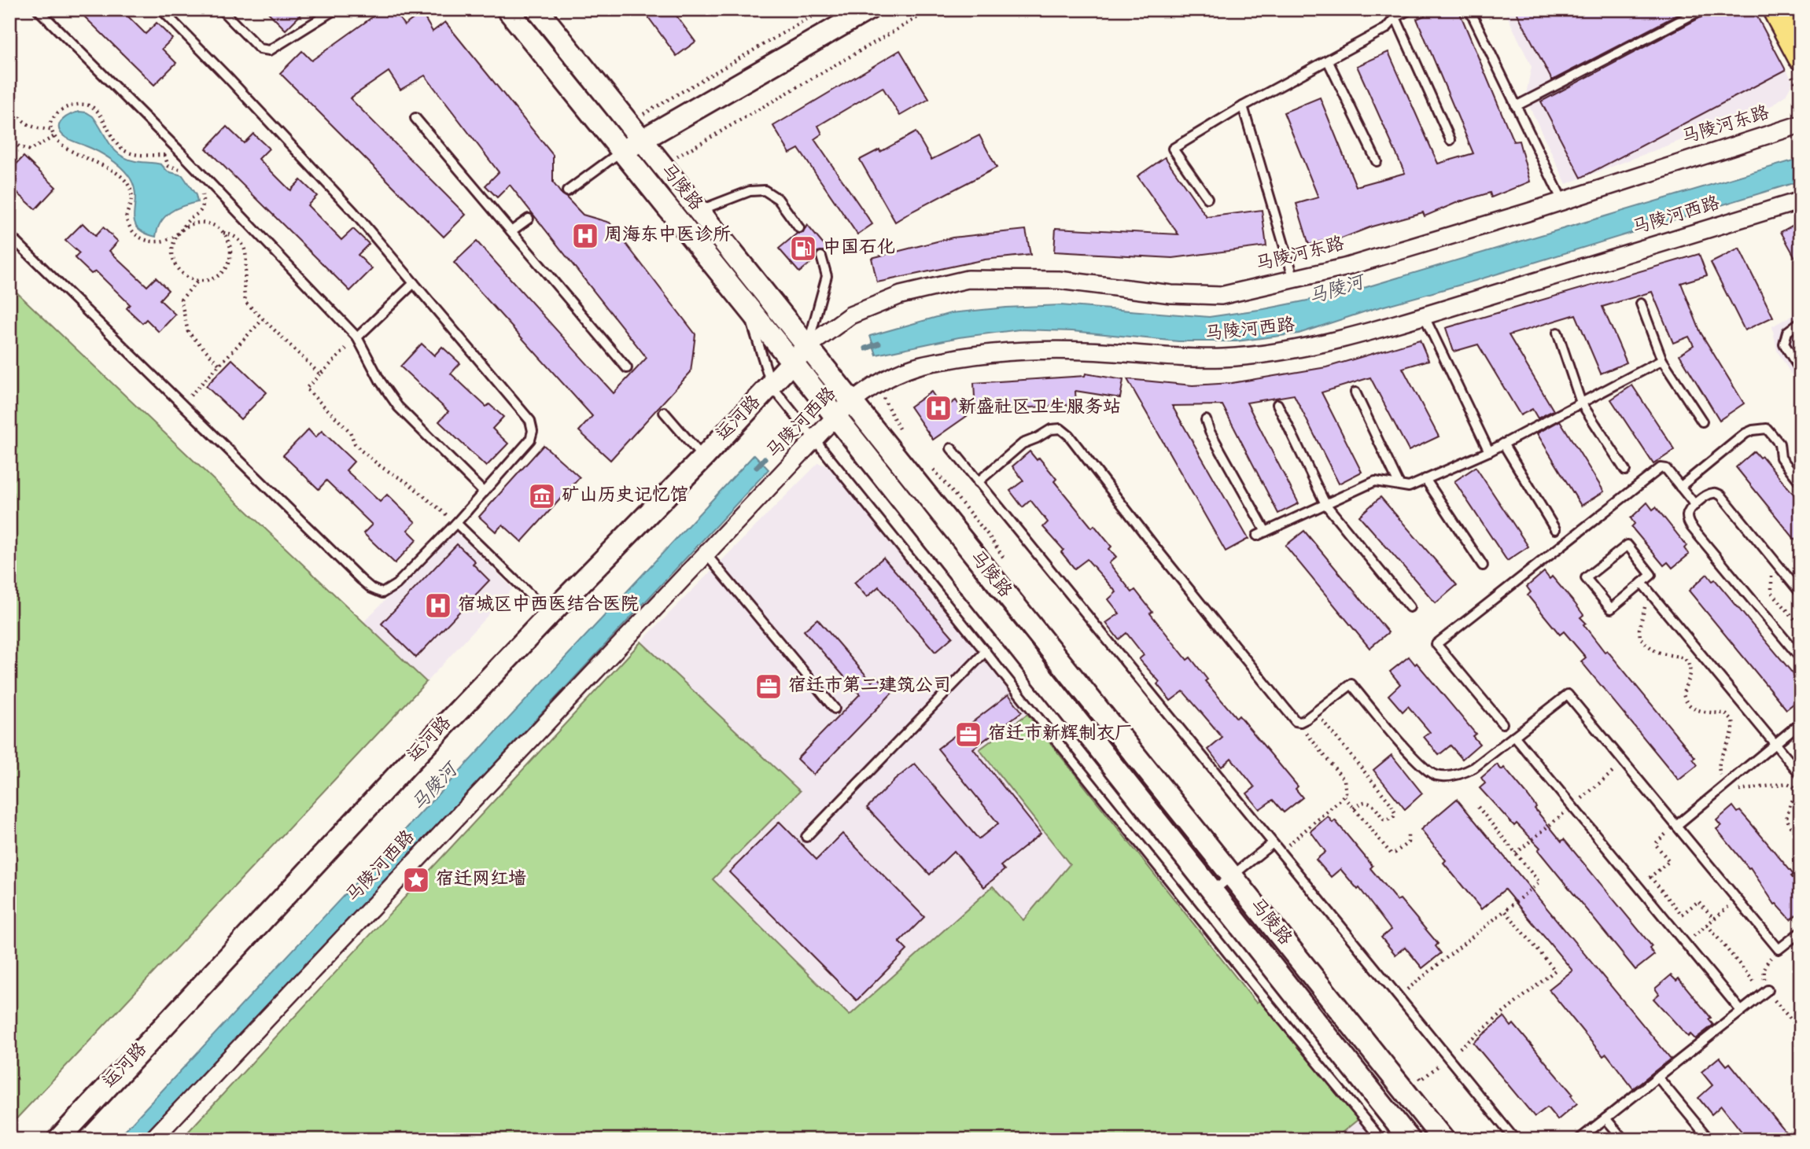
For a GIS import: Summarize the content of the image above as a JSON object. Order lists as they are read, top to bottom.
{
  "streets": {
    "street": [
      "马陵河东路",
      "马陵路",
      "马陵河西路",
      "运河路"
    ]
  },
  "crossings": [
    ["马陵河东路", "马陵路"],
    ["马陵河东路", "运河路"],
    ["马陵路", "马陵河西路"],
    ["马陵路", "运河路"]
  ],
  "water": ["马陵河"],
  "places": {
    "hospital": ["周海东中医诊所", "新盛社区卫生服务站", "宿城区中西医结合医院"],
    "fuel station": ["中国石化"],
    "museum": ["矿山历史记忆馆"],
    "office": ["宿迁市第二建筑公司", "宿迁市新辉制衣厂"],
    "place": ["宿迁网红墙"]
  }
}
